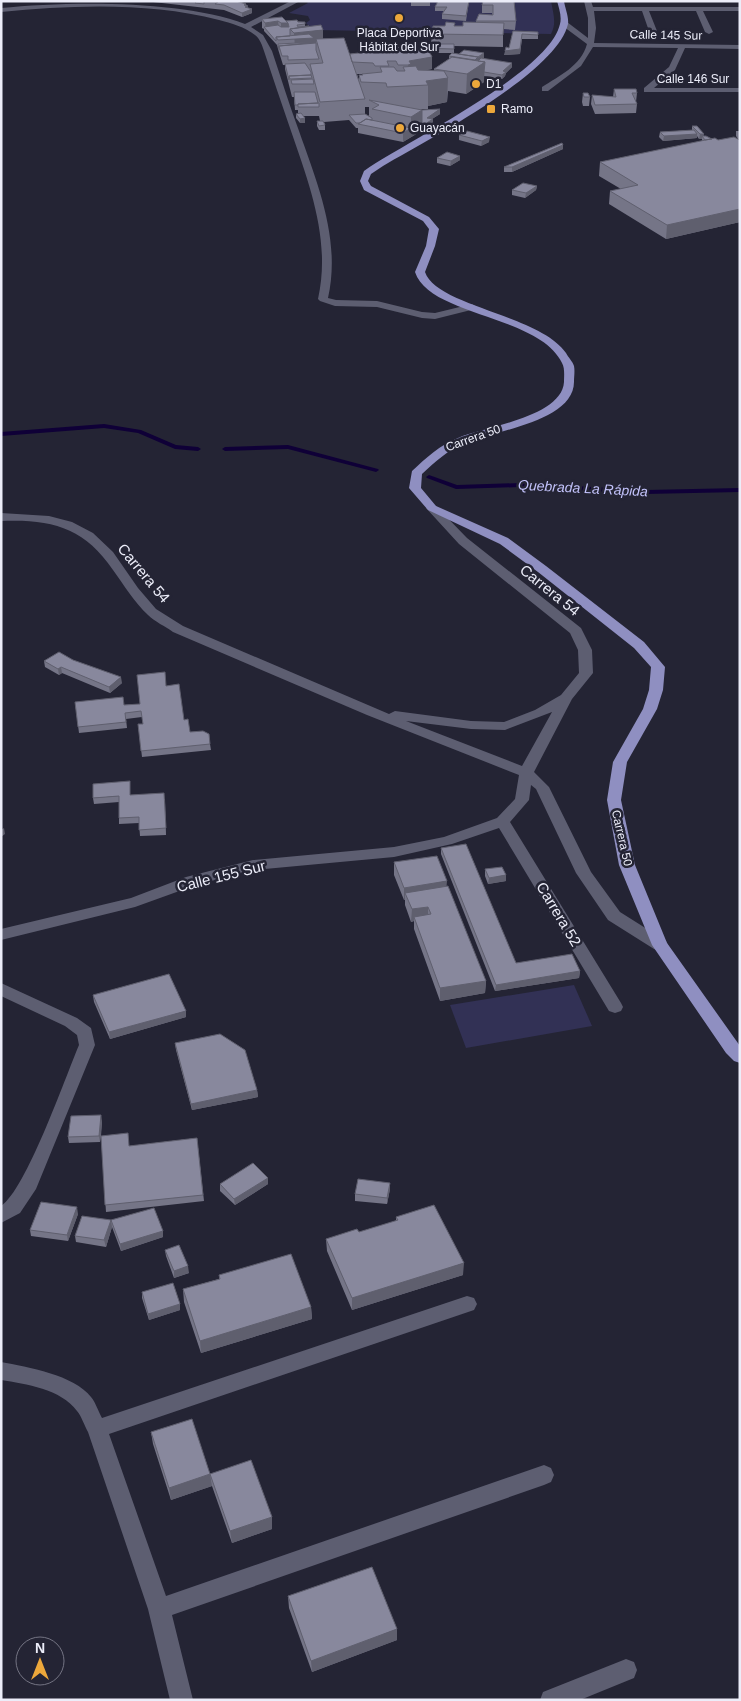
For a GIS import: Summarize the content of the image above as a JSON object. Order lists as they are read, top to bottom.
{
  "streets": {
    "main road": ["Carrera 50"],
    "street": [
      "Calle 145 Sur",
      "Calle 146 Sur",
      "Carrera 54",
      "Calle 155 Sur",
      "Carrera 52"
    ]
  },
  "crossings": [
    ["Calle 145 Sur", "Calle 146 Sur"],
    ["Carrera 50", "Carrera 54"],
    ["Calle 155 Sur", "Carrera 52"]
  ],
  "water": ["Quebrada La Rápida"],
  "places": {
    "other": ["Placa Deportiva Hábitat del Sur", "D1", "Guayacán"],
    "transit": ["Ramo"]
  },
  "north": "top"
}
